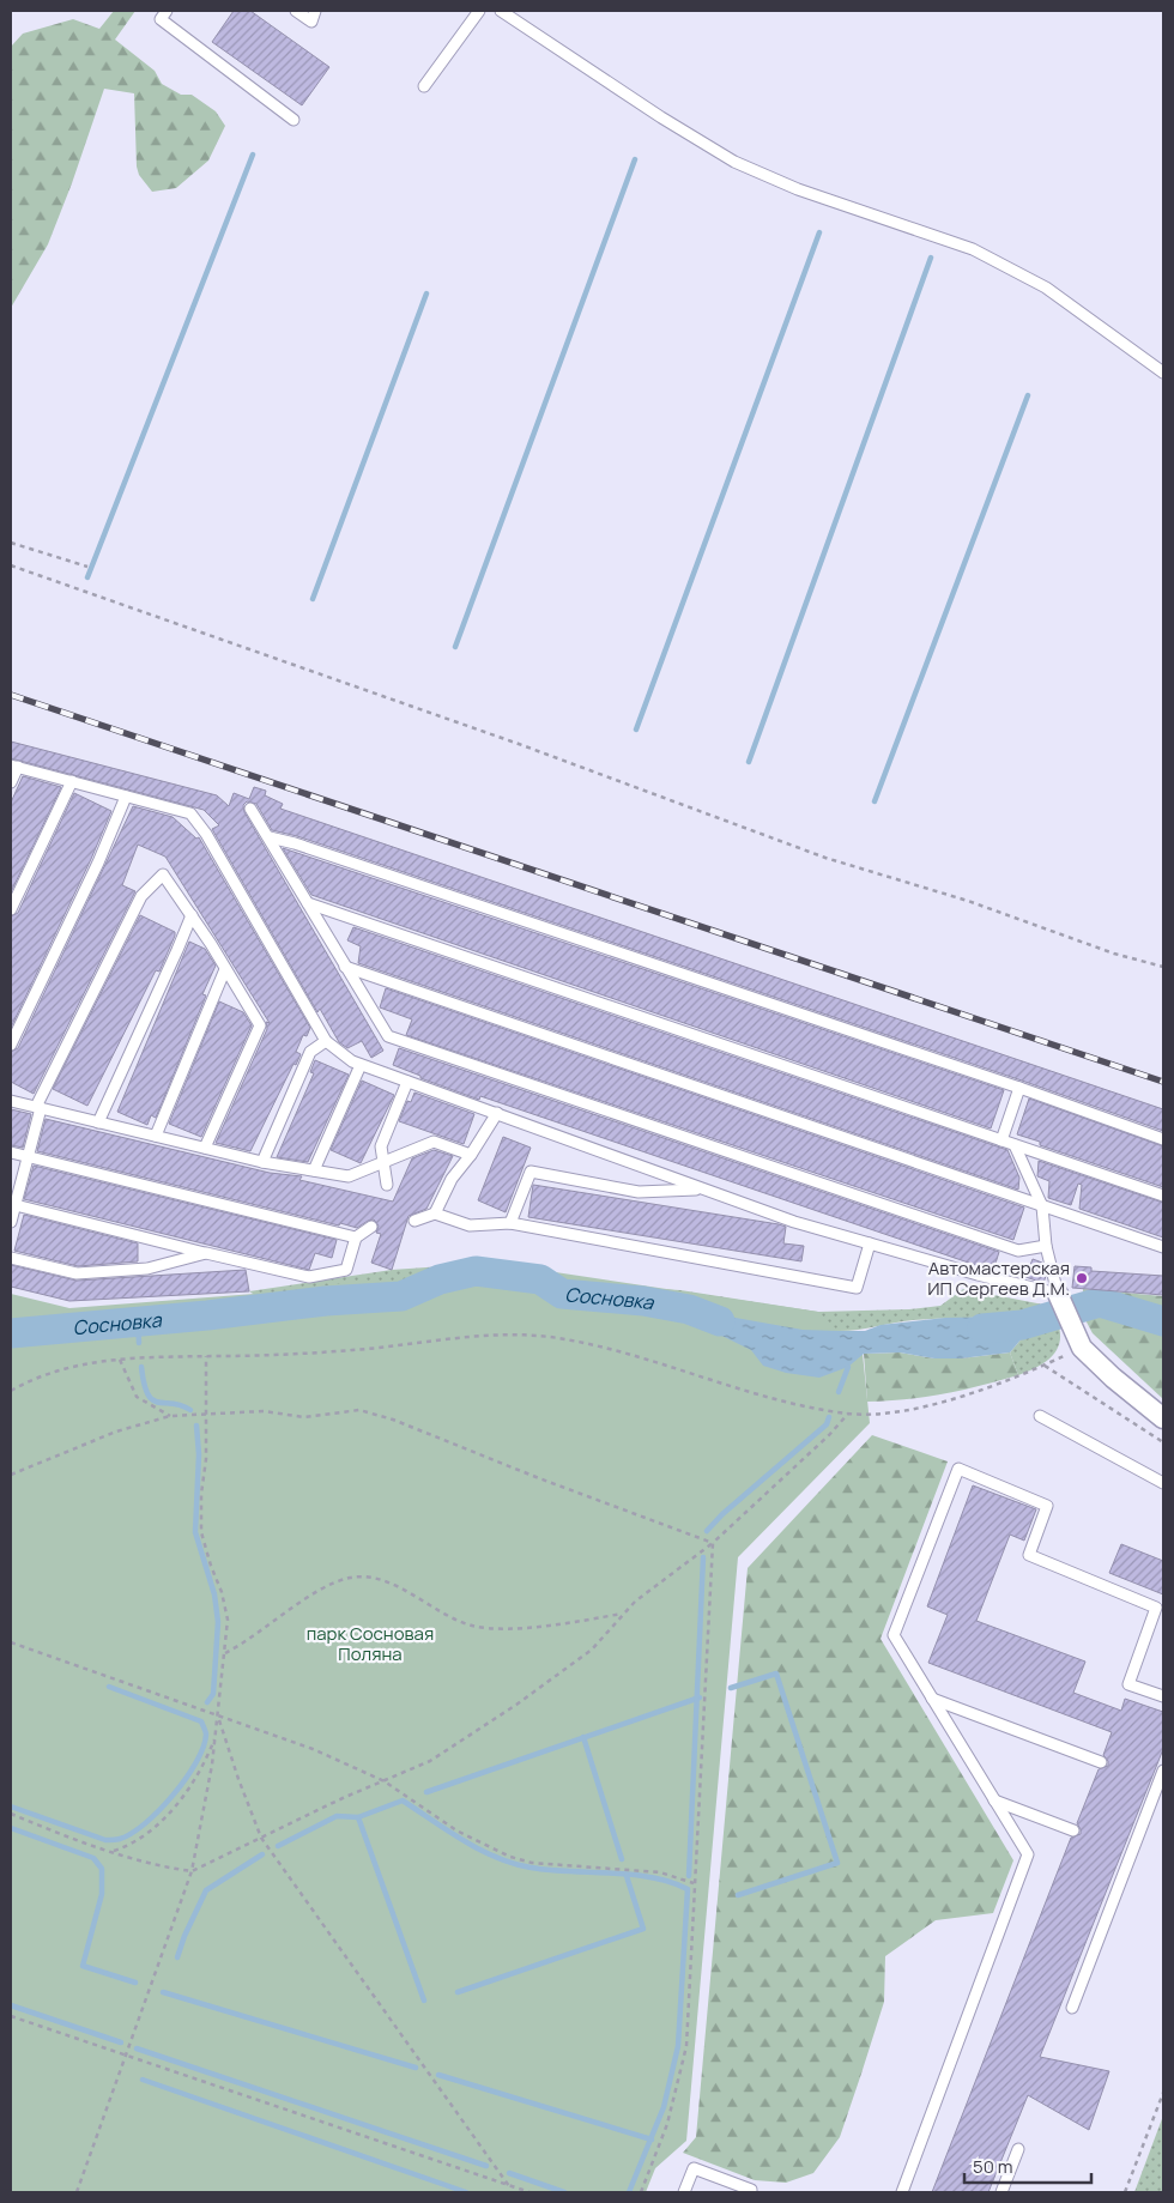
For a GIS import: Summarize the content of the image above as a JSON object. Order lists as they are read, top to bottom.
{
  "water": ["Сосновка"],
  "parks": ["парк Сосновая Поляна"],
  "places": ["Автомастерская ИП Сергеев Д.М."],
  "scale_bar": "50 m"
}
